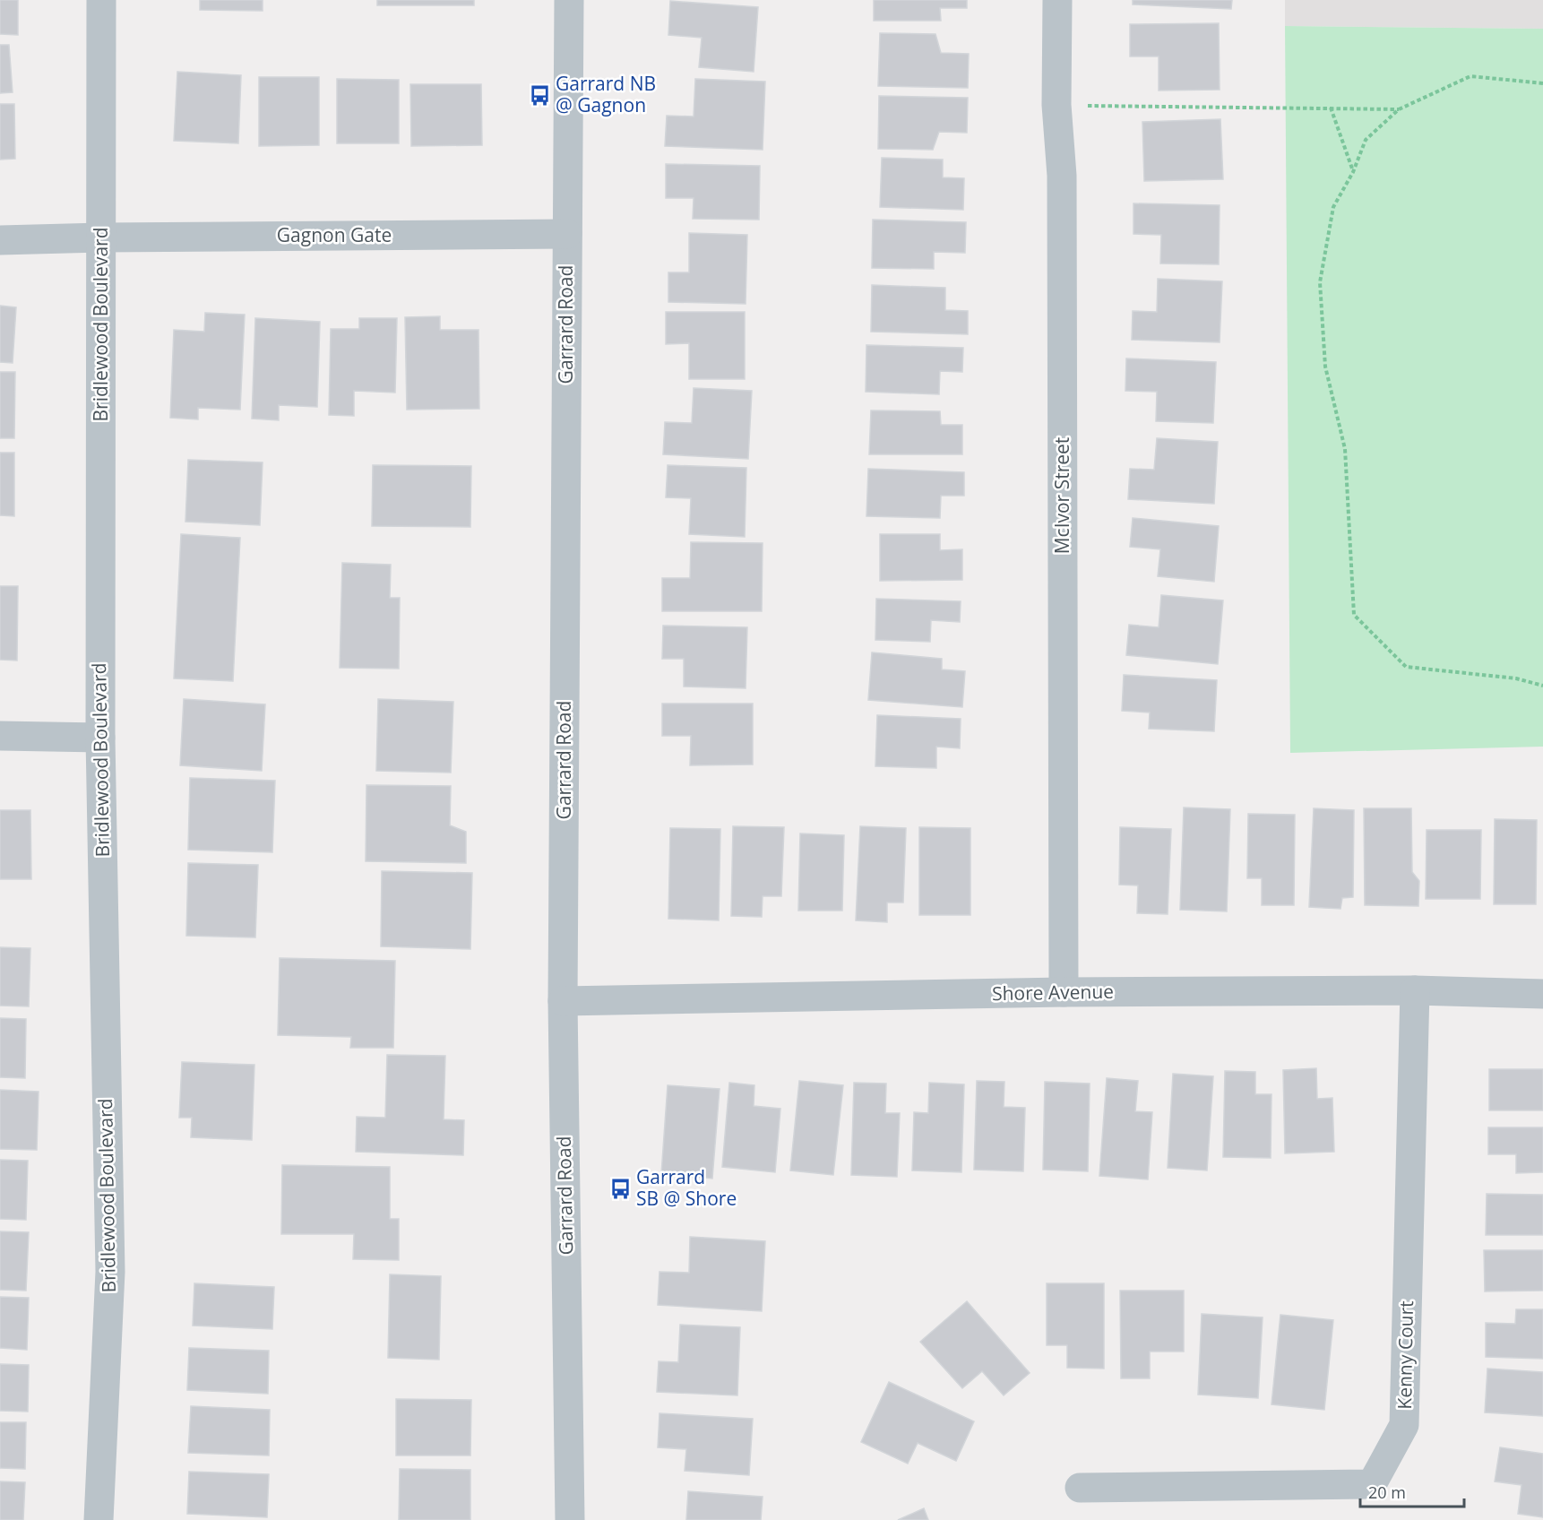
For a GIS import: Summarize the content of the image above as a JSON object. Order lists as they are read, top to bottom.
{
  "streets": {
    "street": [
      "Gagnon Gate",
      "Bridlewood Boulevard",
      "Garrard Road",
      "McIvor Street",
      "Shore Avenue",
      "Kenny Court"
    ]
  },
  "crossings": [
    ["Gagnon Gate", "Bridlewood Boulevard"],
    ["Gagnon Gate", "Garrard Road"],
    ["Garrard Road", "Shore Avenue"],
    ["McIvor Street", "Shore Avenue"],
    ["Shore Avenue", "Kenny Court"]
  ],
  "places": {
    "bus stop": ["Garrard NB @ Gagnon", "Garrard SB @ Shore"]
  },
  "scale_bar": "20 m"
}
